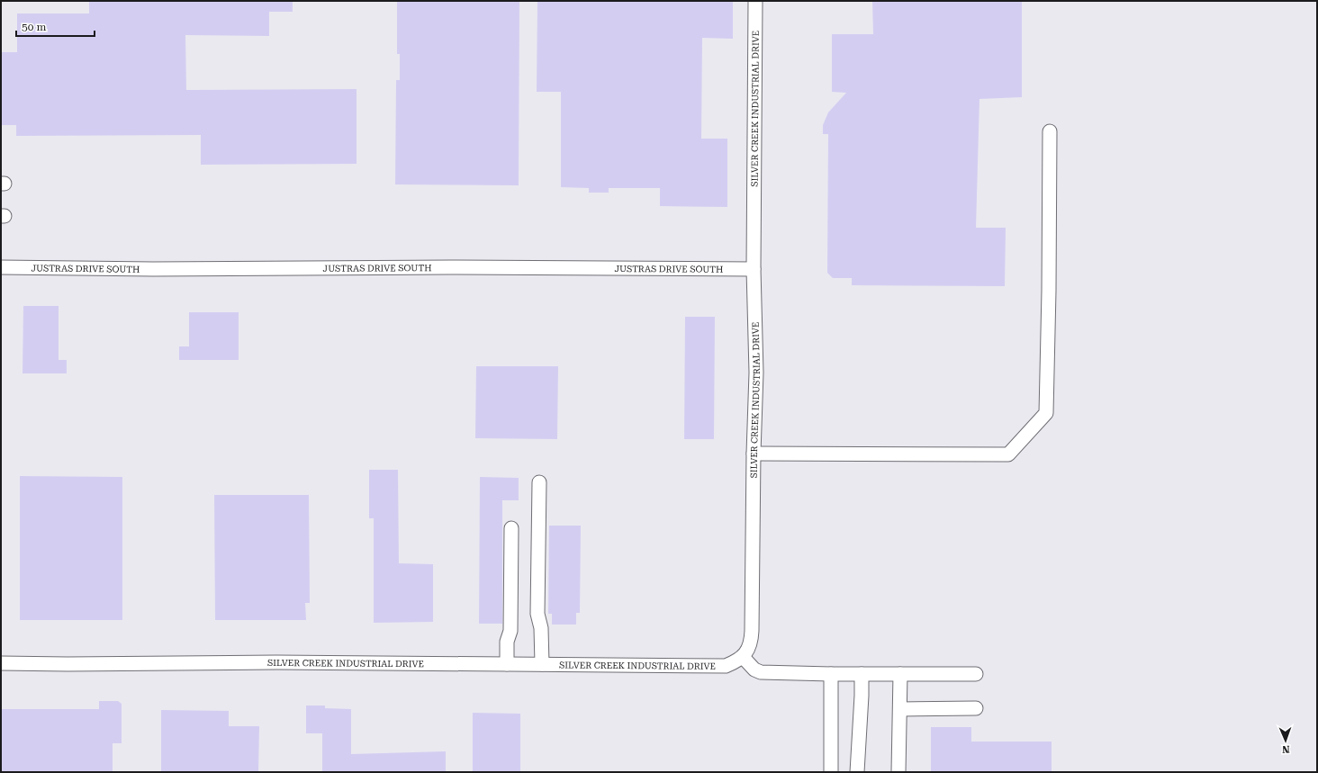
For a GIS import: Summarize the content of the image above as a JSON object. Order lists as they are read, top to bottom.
{
  "streets": {
    "street": ["SILVER CREEK INDUSTRIAL DRIVE", "JUSTRAS DRIVE SOUTH"]
  },
  "crossings": [
    ["SILVER CREEK INDUSTRIAL DRIVE", "JUSTRAS DRIVE SOUTH"]
  ],
  "scale_bar": "50 m",
  "north": "bottom"
}
